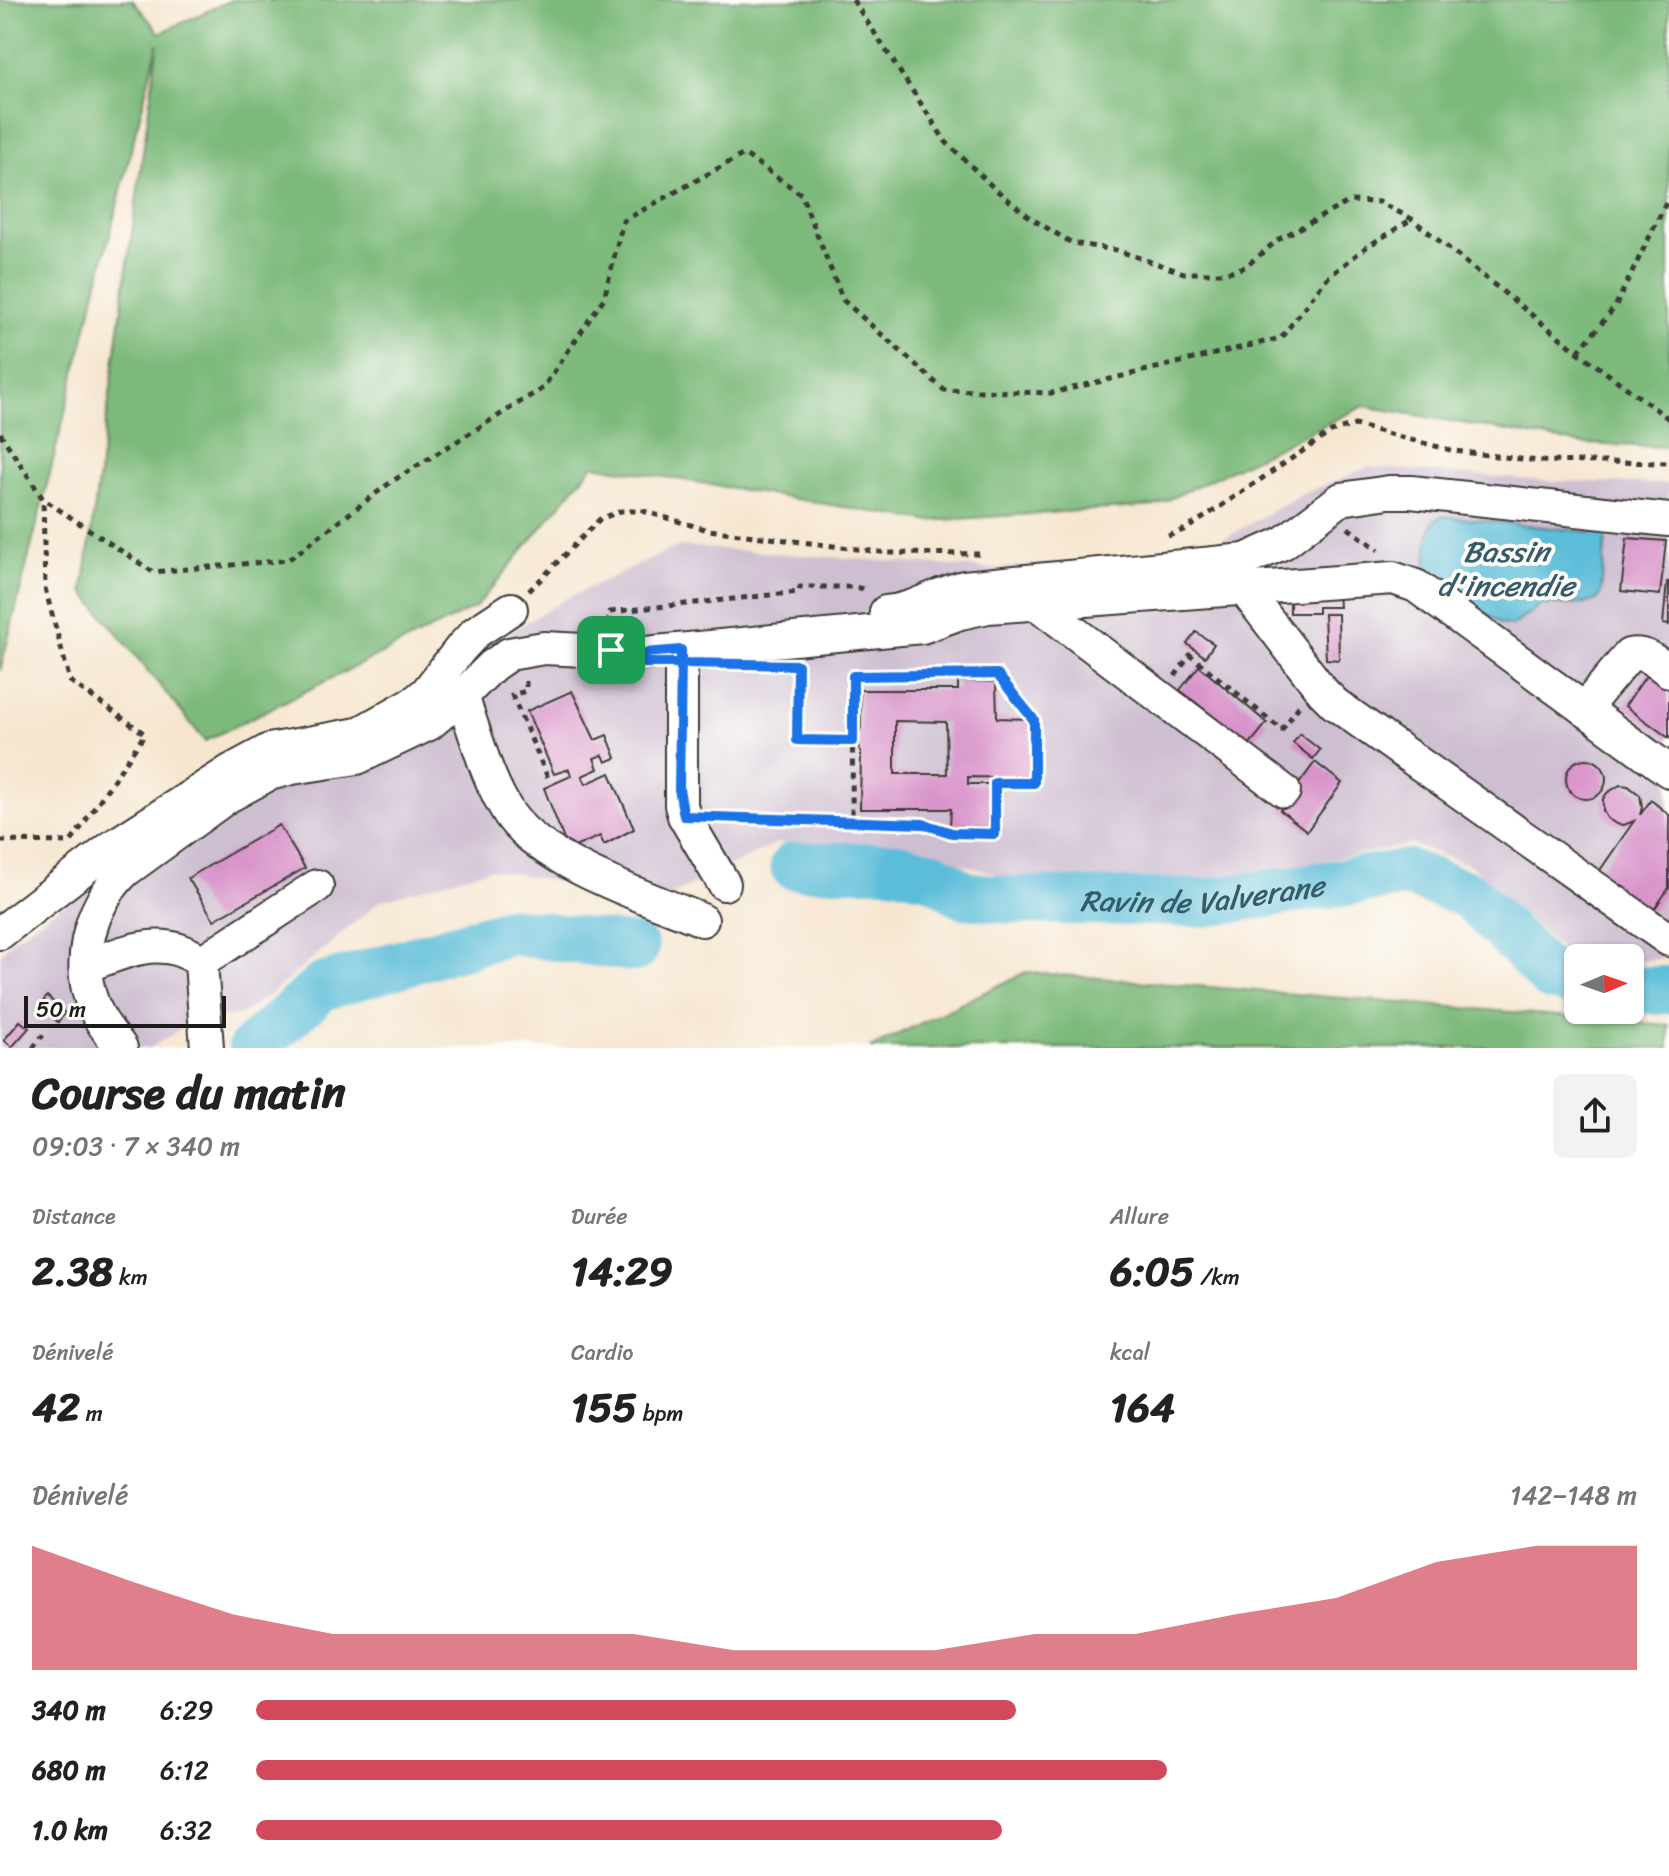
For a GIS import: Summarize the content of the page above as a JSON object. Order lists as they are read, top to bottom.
{
  "water": ["Bassin d'incendie", "Ravin de Valverane"],
  "scale_bar": "50 m",
  "north": "right",
  "page": {
    "scale": "50 m",
    "heading": ["Course du matin", "09:03 · 7 × 340 m"],
    "stats": [
      ["Distance", "2.38 km"],
      ["Durée", "14:29"],
      ["Allure", "6:05 /km"],
      ["Dénivelé", "42 m"],
      ["Cardio", "155 bpm"],
      ["kcal", "164"]
    ],
    "chart": ["Dénivelé", "142–148 m"],
    "list": [
      {
        "name": "340 m",
        "note": "6:29"
      },
      {
        "name": "680 m",
        "note": "6:12"
      },
      {
        "name": "1.0 km",
        "note": "6:32"
      }
    ]
  }
}
